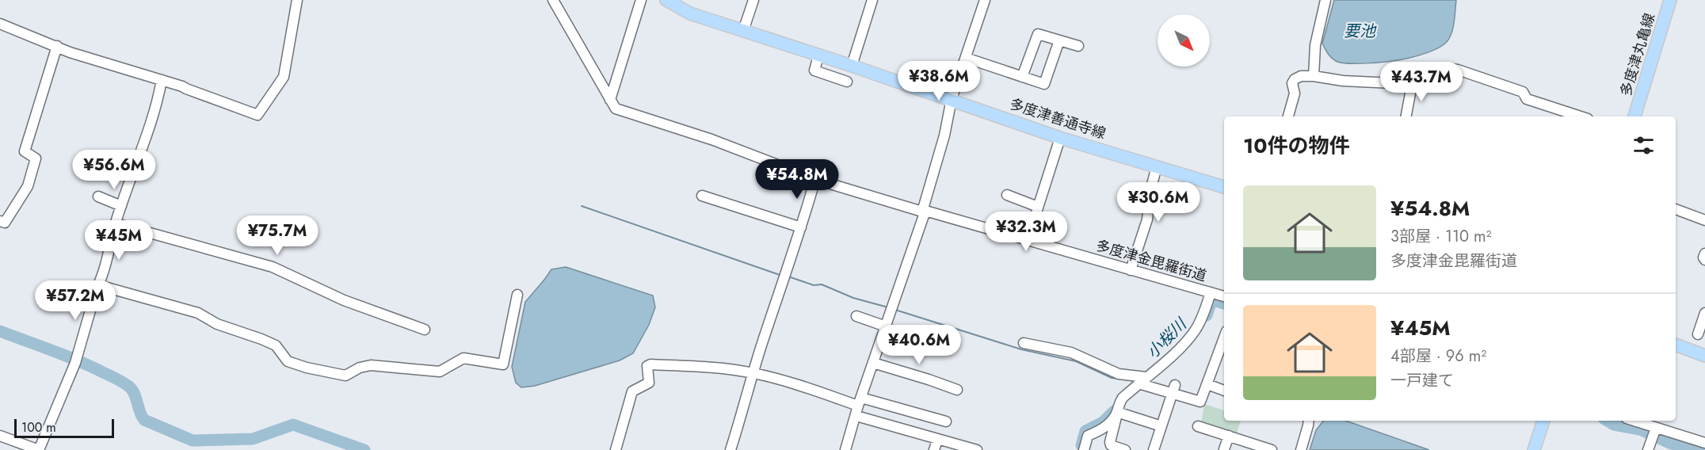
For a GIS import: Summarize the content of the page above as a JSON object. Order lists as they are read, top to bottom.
{
  "streets": {
    "main road": ["多度津丸亀線", "多度津善通寺線"],
    "street": ["多度津金毘羅街道"]
  },
  "water": ["要池", "小桜川"],
  "scale_bar": "100 m",
  "north": "bottom right",
  "page": {
    "price": [
      "¥38.6M",
      "¥43.7M",
      "¥56.6M",
      "¥54.8M",
      "¥30.6M",
      "¥32.3M",
      "¥75.7M",
      "¥45M",
      "¥57.2M",
      "¥40.6M"
    ],
    "heading": "10件の物件",
    "list": [
      {
        "name": "¥54.8M",
        "note": "3部屋 · 110 m² · 多度津金毘羅街道"
      },
      {
        "name": "¥45M",
        "note": "4部屋 · 96 m² · 一戸建て"
      }
    ],
    "scale": "100 m"
  }
}
